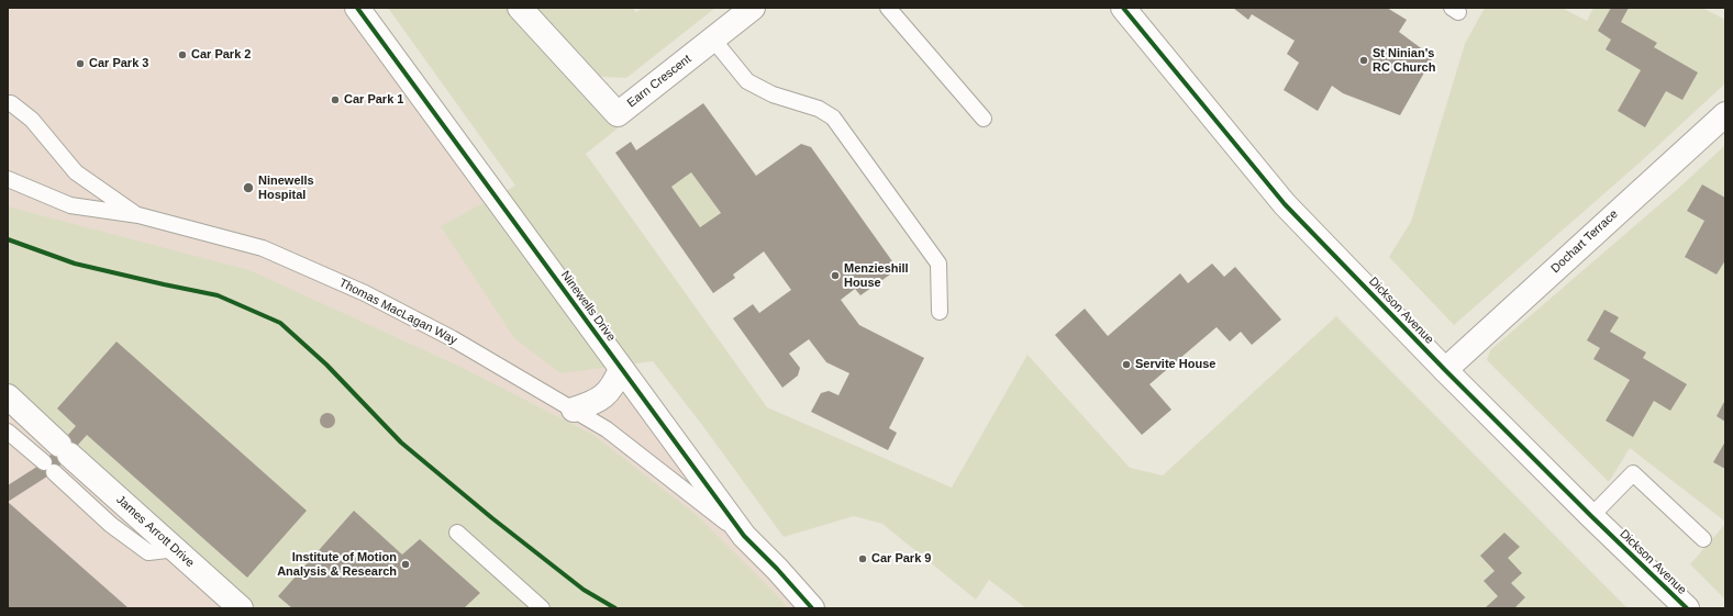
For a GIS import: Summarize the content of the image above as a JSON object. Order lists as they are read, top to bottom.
{
  "streets": {
    "street": [
      "Earn Crescent",
      "Dochart Terrace",
      "Ninewells Drive",
      "Dickson Avenue",
      "James Arrott Drive"
    ],
    "lane": ["Thomas MacLagan Way"]
  },
  "crossings": [
    ["Dochart Terrace", "Dickson Avenue"],
    ["Ninewells Drive", "Thomas MacLagan Way"]
  ],
  "places": [
    "Car Park 2",
    "St Ninian's RC Church",
    "Car Park 3",
    "Car Park 1",
    "Ninewells Hospital",
    "Menzieshill House",
    "Servite House",
    "Car Park 9",
    "Institute of Motion Analysis & Research"
  ]
}
